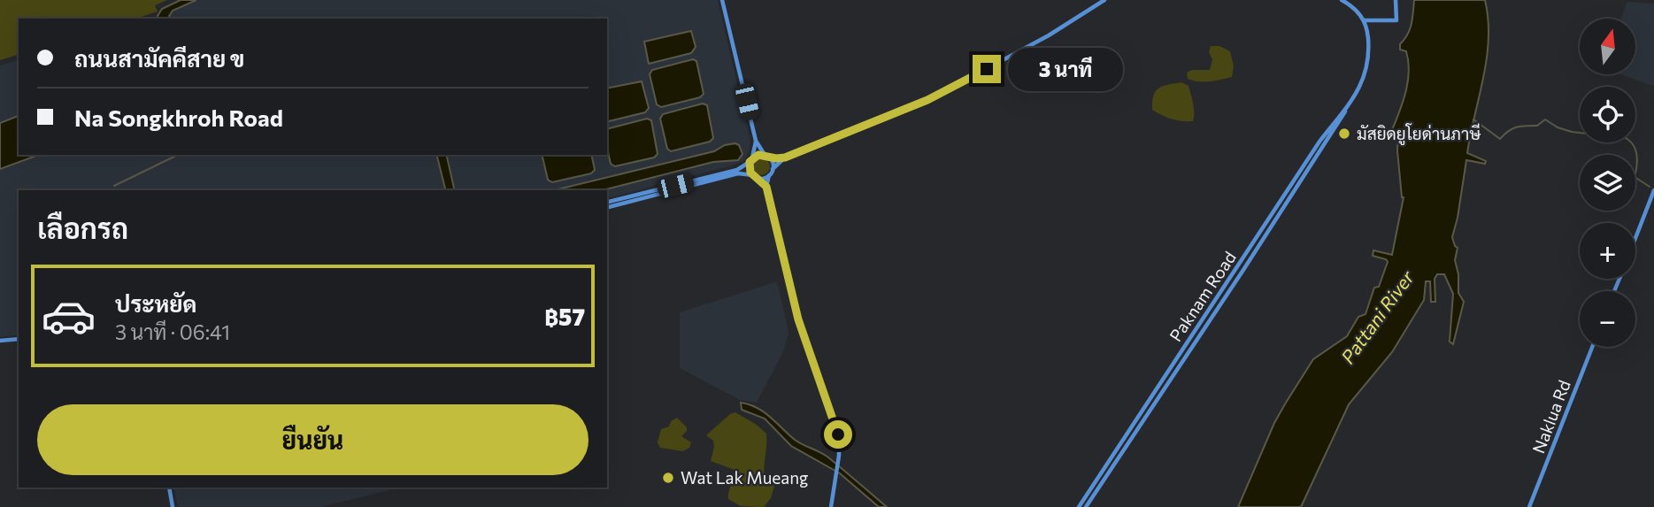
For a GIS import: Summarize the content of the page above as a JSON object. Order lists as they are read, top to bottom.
{
  "streets": {
    "main road": ["Paknam Road", "Naklua Rd"]
  },
  "water": ["Pattani River"],
  "places": ["มัสยิดยูโยด่านภาษี", "Wat Lak Mueang"],
  "north": "top",
  "page": {
    "map_buttons": ["+", "−"],
    "banner": ["ถนนสามัคคีสาย ข", "Na Songkhroh Road"],
    "bubble": "3 นาที",
    "heading": "เลือกรถ",
    "list": [
      {
        "name": "ประหยัด",
        "note": "3 นาที · 06:41",
        "value": "฿57"
      }
    ],
    "buttons": "ยืนยัน"
  }
}
